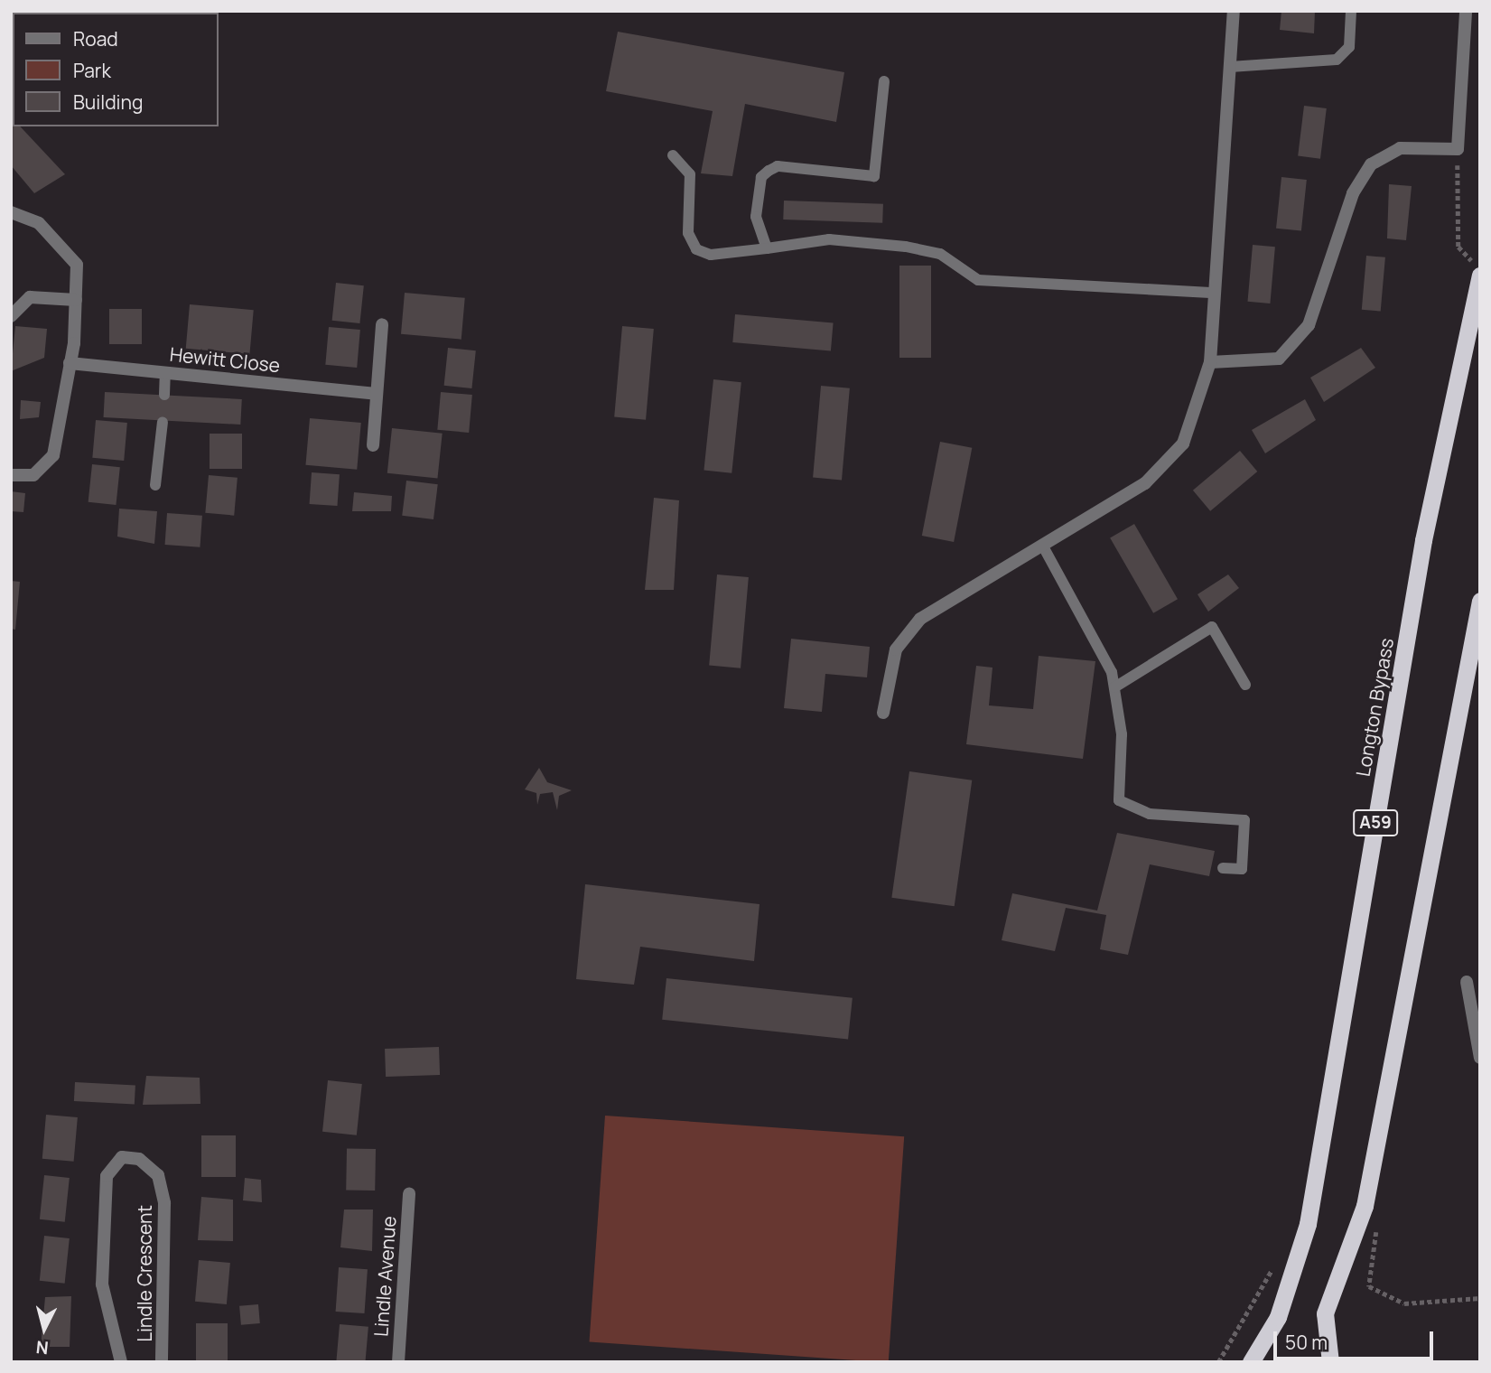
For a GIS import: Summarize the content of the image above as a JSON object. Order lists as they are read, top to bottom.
{
  "streets": {
    "highway": ["Longton Bypass", "A59"],
    "street": ["Hewitt Close", "Lindle Crescent", "Lindle Avenue"]
  },
  "legend": ["Road", "Park", "Building"],
  "scale_bar": "50 m",
  "north": "bottom"
}
